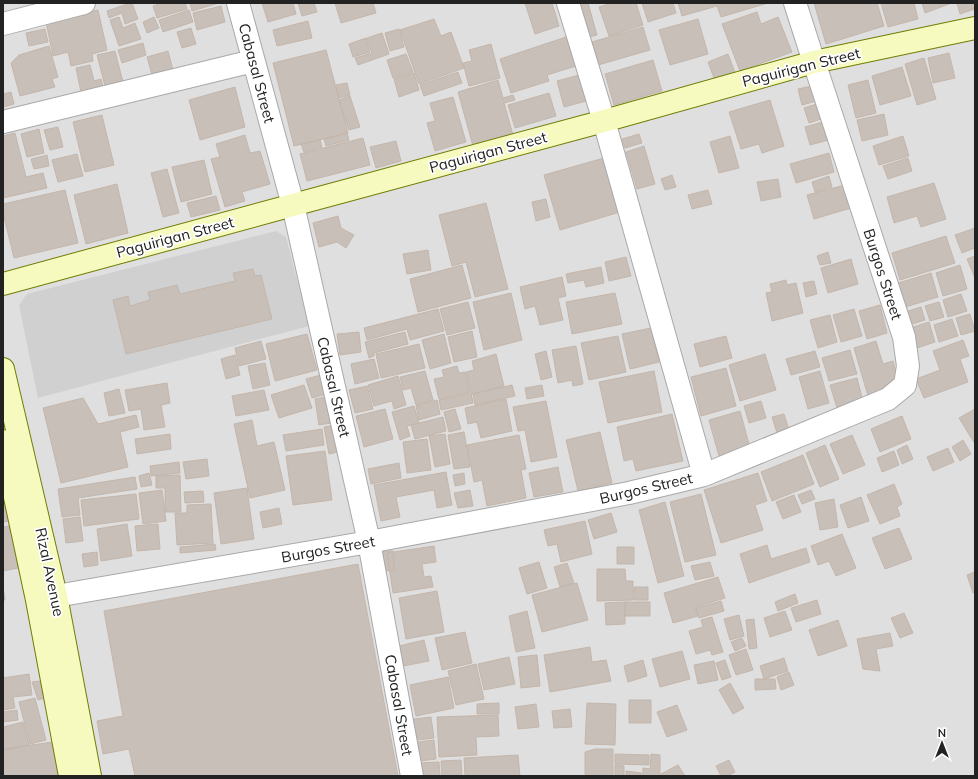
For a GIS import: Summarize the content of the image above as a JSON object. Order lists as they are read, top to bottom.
{
  "streets": {
    "main road": ["Paguirigan Street", "Rizal Avenue"],
    "street": ["Cabasal Street", "Burgos Street"]
  },
  "crossings": [
    ["Paguirigan Street", "Cabasal Street"],
    ["Paguirigan Street", "Burgos Street"],
    ["Cabasal Street", "Burgos Street"],
    ["Burgos Street", "Rizal Avenue"]
  ],
  "north": "top"
}
